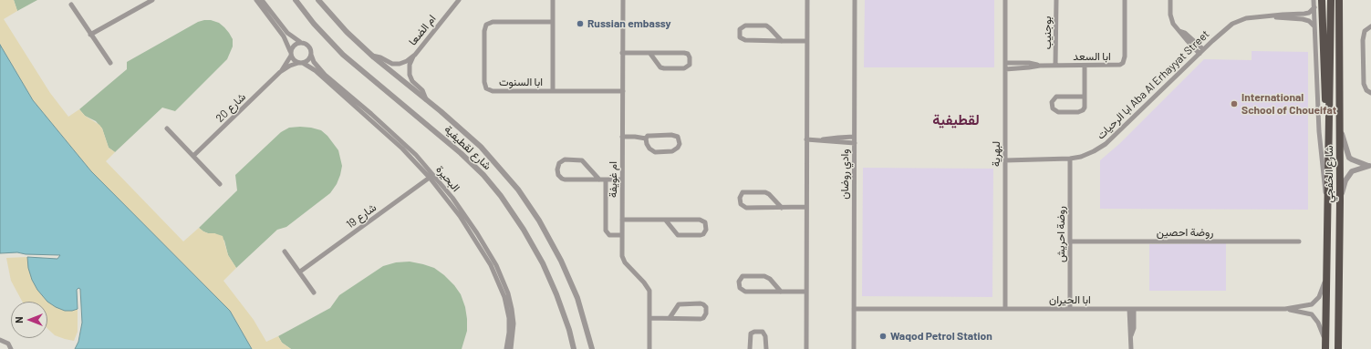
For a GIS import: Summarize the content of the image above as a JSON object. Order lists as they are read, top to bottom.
{
  "streets": {
    "highway": ["شارع الخفجي"],
    "street": [
      "ام الضعا",
      "بوجنيب",
      "ابا السعد",
      "ابا السنوت",
      "ابا الرحيات Aba Al Erhayyat Street",
      "شارع 20",
      "شارع لقطيفية",
      "لبهرية",
      "وادي روضان",
      "البحيرة",
      "ام غويفة",
      "شارع 19",
      "روضة احصين",
      "روضة احريش",
      "ابا الحيران"
    ]
  },
  "crossings": [
    ["ام الضعا", "شارع لقطيفية"],
    ["بوجنيب", "ابا السعد"],
    ["ابا السعد", "لبهرية"],
    ["ابا السنوت", "ام غويفة"],
    ["ابا الرحيات Aba Al Erhayyat Street", "لبهرية"],
    ["ابا الرحيات Aba Al Erhayyat Street", "روضة احريش"],
    ["شارع 20", "البحيرة"],
    ["لبهرية", "ابا الحيران"],
    ["وادي روضان", "ابا الحيران"],
    ["شارع الخفجي", "ابا الحيران"],
    ["البحيرة", "شارع 19"],
    ["روضة احصين", "روضة احريش"],
    ["روضة احريش", "ابا الحيران"]
  ],
  "districts": ["لقطيفية"],
  "places": ["Russian embassy", "International School of Choueifat", "Waqod Petrol Station"],
  "north": "left"
}
